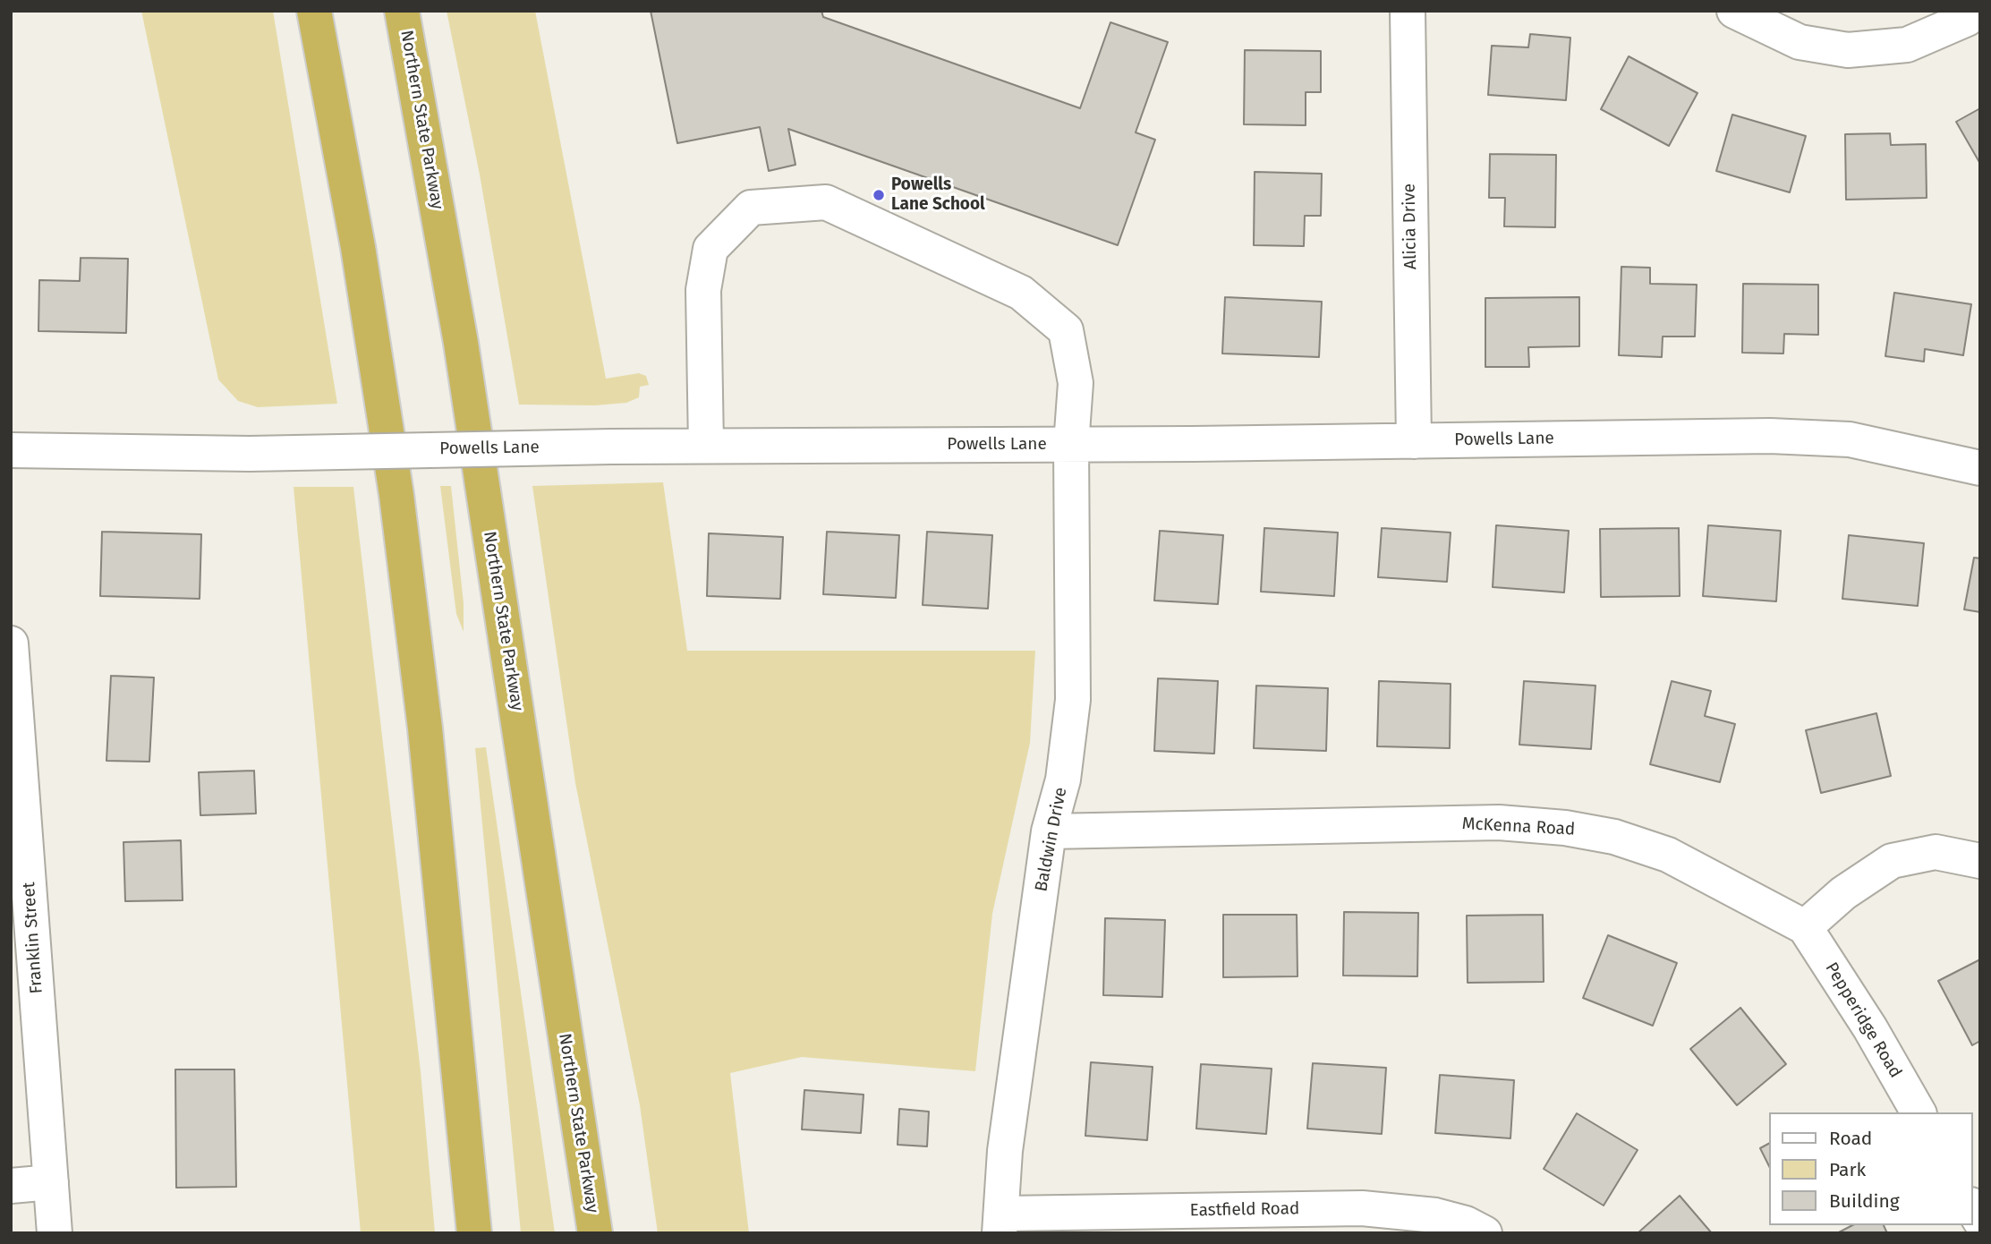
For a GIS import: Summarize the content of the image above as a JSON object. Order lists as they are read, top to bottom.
{
  "streets": {
    "highway": ["Northern State Parkway"],
    "street": [
      "Alicia Drive",
      "Powells Lane",
      "McKenna Road",
      "Baldwin Drive",
      "Franklin Street",
      "Pepperidge Road",
      "Eastfield Road"
    ]
  },
  "crossings": [
    ["Alicia Drive", "Powells Lane"],
    ["Powells Lane", "Baldwin Drive"],
    ["McKenna Road", "Baldwin Drive"],
    ["McKenna Road", "Pepperidge Road"],
    ["Baldwin Drive", "Eastfield Road"]
  ],
  "places": ["Powells Lane School"],
  "legend": ["Road", "Park", "Building"]
}
